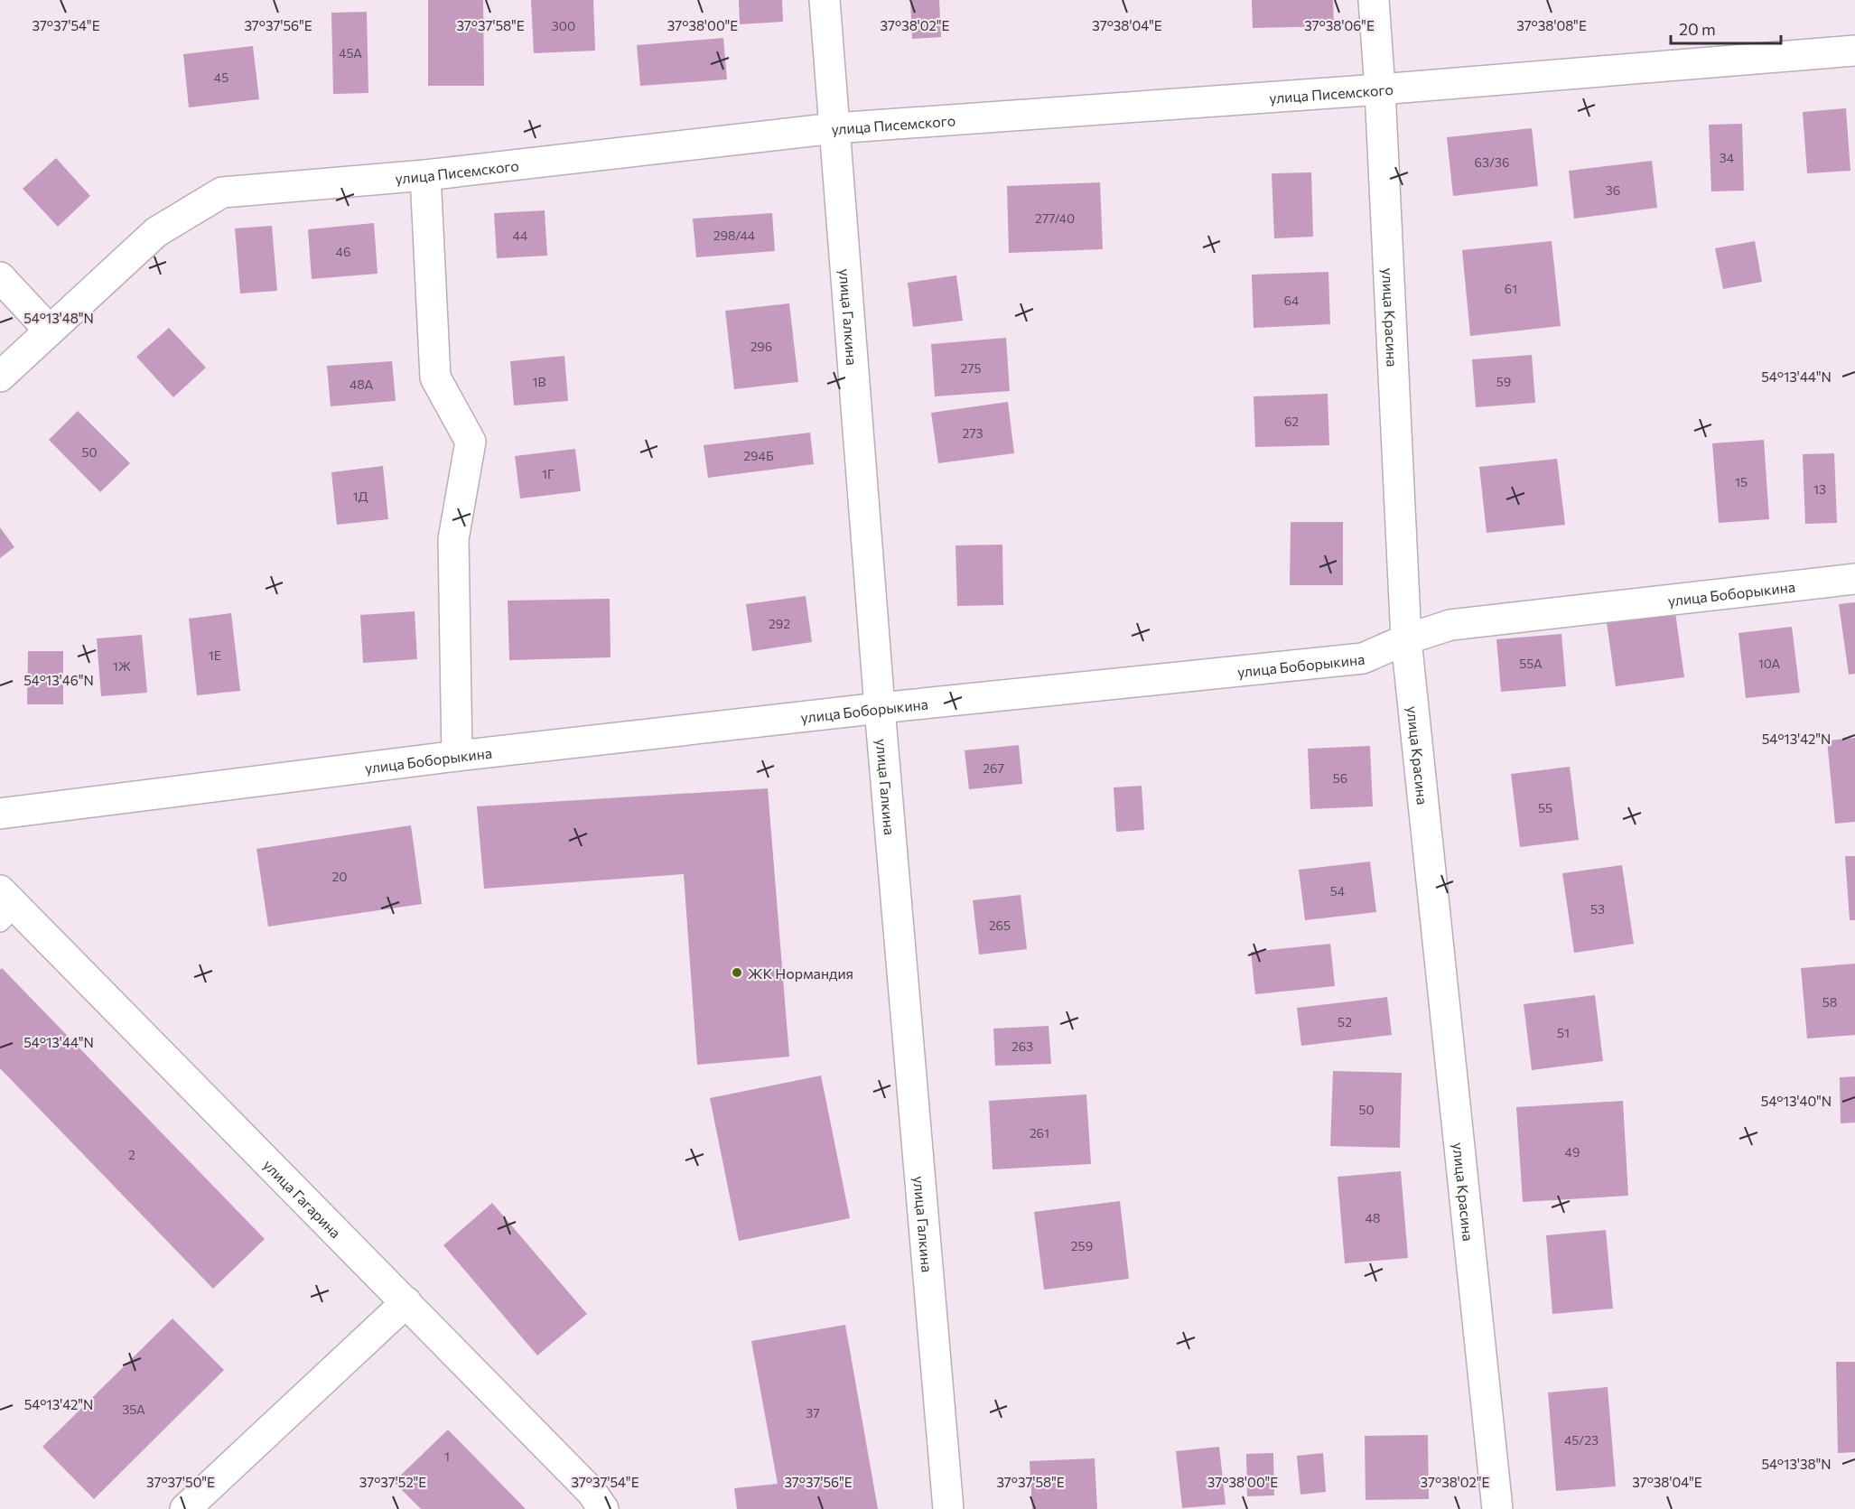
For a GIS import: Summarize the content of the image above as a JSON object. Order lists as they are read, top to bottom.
{
  "streets": {
    "street": [
      "улица Писемского",
      "улица Галкина",
      "улица Красина",
      "улица Боборыкина",
      "улица Гагарина"
    ]
  },
  "crossings": [
    ["улица Писемского", "улица Галкина"],
    ["улица Писемского", "улица Красина"],
    ["улица Галкина", "улица Боборыкина"],
    ["улица Красина", "улица Боборыкина"]
  ],
  "places": ["ЖК Нормандия"],
  "house_numbers": [
    "300",
    "45А",
    "45",
    "34",
    "63/36",
    "36",
    "277/40",
    "44",
    "298/44",
    "46",
    "61",
    "64",
    "296",
    "275",
    "1В",
    "59",
    "48А",
    "62",
    "273",
    "50",
    "294Б",
    "1Г",
    "15",
    "13",
    "1Д",
    "292",
    "1Е",
    "55А",
    "10А",
    "1Ж",
    "267",
    "56",
    "55",
    "20",
    "54",
    "53",
    "265",
    "58",
    "52",
    "51",
    "263",
    "50",
    "261",
    "49",
    "2",
    "48",
    "259",
    "35А",
    "37",
    "45/23",
    "1"
  ],
  "scale_bar": "20 m",
  "coordinates": [
    "37°37'54\"E",
    "37°37'56\"E",
    "37°37'58\"E",
    "37°38'00\"E",
    "37°38'02\"E",
    "37°38'04\"E",
    "37°38'06\"E",
    "37°38'08\"E",
    "54°13'48\"N",
    "54°13'44\"N",
    "54°13'46\"N",
    "54°13'42\"N",
    "54°13'40\"N",
    "54°13'38\"N",
    "37°37'50\"E",
    "37°37'52\"E"
  ]
}
